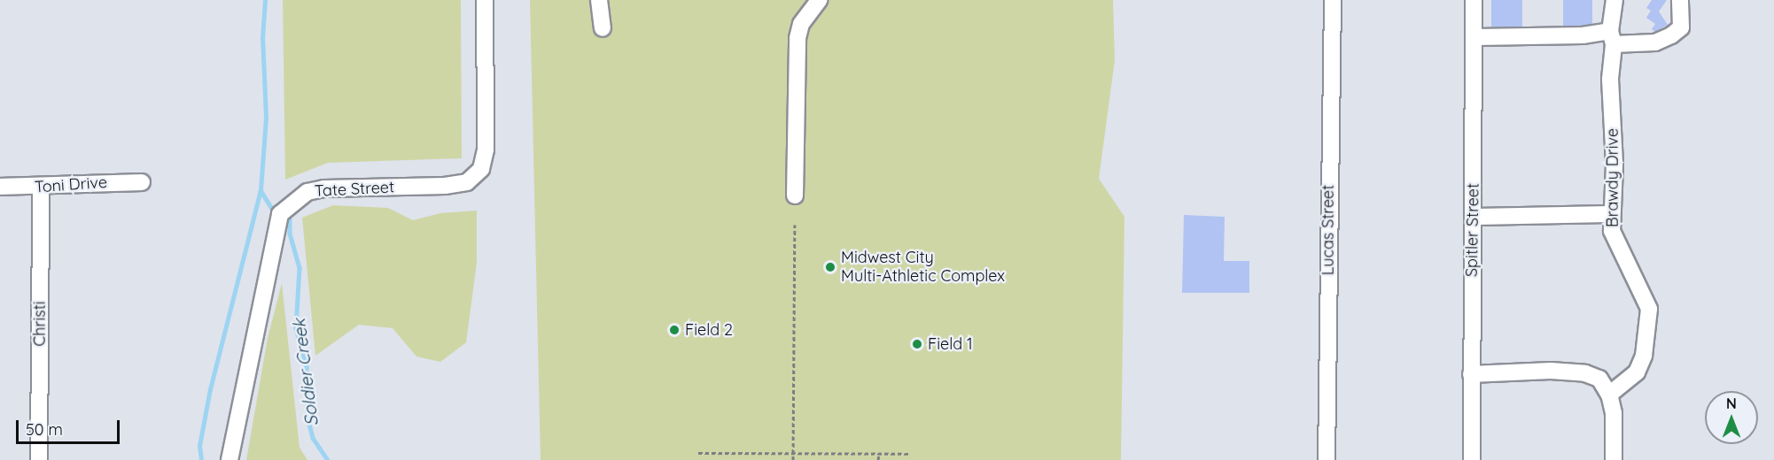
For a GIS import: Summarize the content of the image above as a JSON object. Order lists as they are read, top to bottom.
{
  "streets": {
    "street": [
      "Brawdy Drive",
      "Toni Drive",
      "Tate Street",
      "Lucas Street",
      "Spitler Street",
      "Christi"
    ]
  },
  "crossings": [
    ["Toni Drive", "Christi"]
  ],
  "water": ["Soldier Creek"],
  "places": ["Midwest City Multi-Athletic Complex", "Field 2", "Field 1"],
  "scale_bar": "50 m",
  "north": "top"
}
